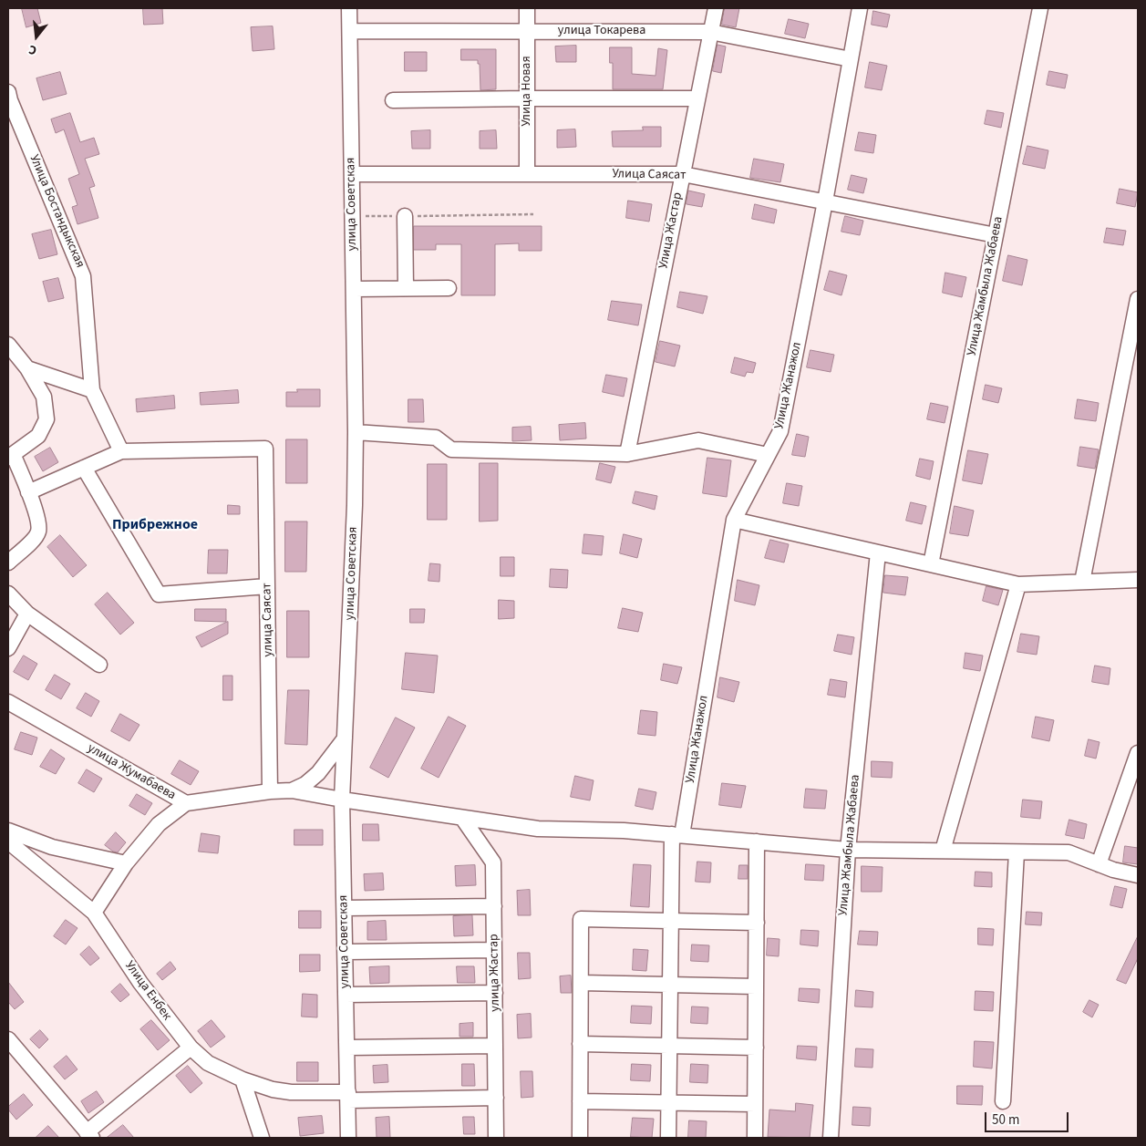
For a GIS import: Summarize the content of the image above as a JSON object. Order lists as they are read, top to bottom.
{
  "streets": {
    "street": [
      "улица Токарева",
      "Улица Новая",
      "Улица Саясат",
      "улица Советская",
      "Улица Бостандыкская",
      "Улица Жастар",
      "Улица Жамбыла Жабаева",
      "Улица Жанажол",
      "улица Саясат",
      "улица Жумабаева",
      "улица Жастар",
      "Улица Енбек"
    ]
  },
  "crossings": [
    ["улица Токарева", "Улица Новая"],
    ["улица Токарева", "улица Советская"],
    ["улица Токарева", "Улица Жастар"],
    ["улица Токарева", "Улица Жанажол"],
    ["Улица Новая", "Улица Саясат"],
    ["Улица Саясат", "улица Советская"],
    ["Улица Саясат", "Улица Жастар"],
    ["Улица Саясат", "Улица Жамбыла Жабаева"],
    ["Улица Саясат", "Улица Жанажол"],
    ["улица Советская", "улица Жумабаева"],
    ["улица Советская", "Улица Енбек"],
    ["Улица Бостандыкская", "улица Саясат"],
    ["Улица Жамбыла Жабаева", "улица Жумабаева"],
    ["Улица Жанажол", "улица Жумабаева"],
    ["улица Саясат", "улица Жумабаева"],
    ["улица Жумабаева", "улица Жастар"],
    ["улица Жастар", "Улица Енбек"]
  ],
  "districts": ["Прибрежное"],
  "scale_bar": "50 m",
  "north": "bottom"
}
